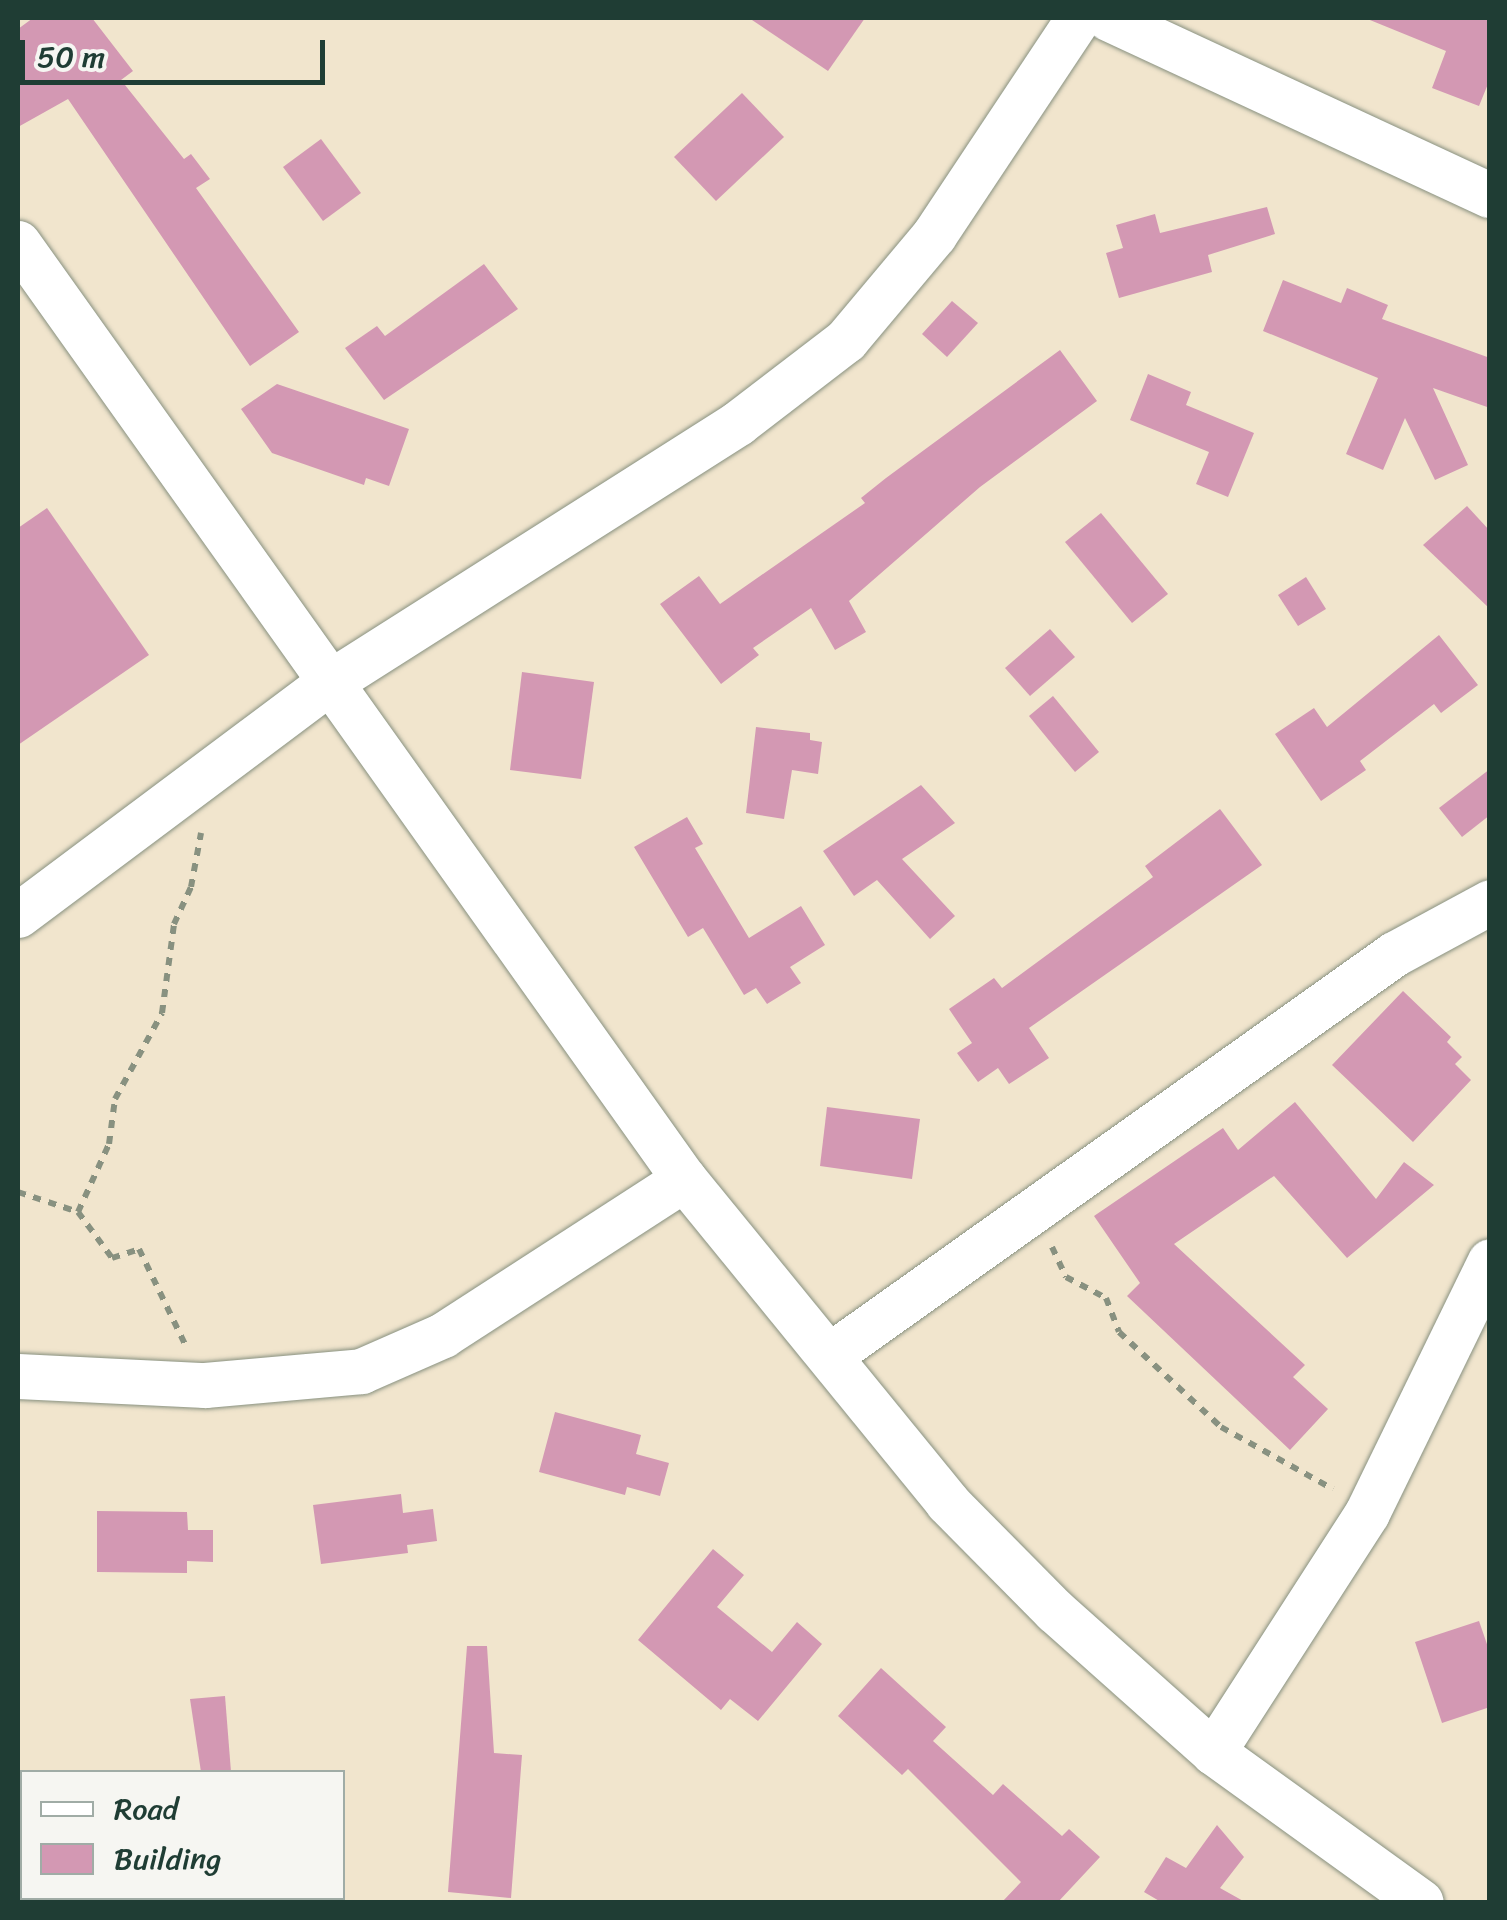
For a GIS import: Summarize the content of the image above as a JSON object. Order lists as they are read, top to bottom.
{
  "legend": ["Road", "Building"],
  "scale_bar": "50 m"
}
